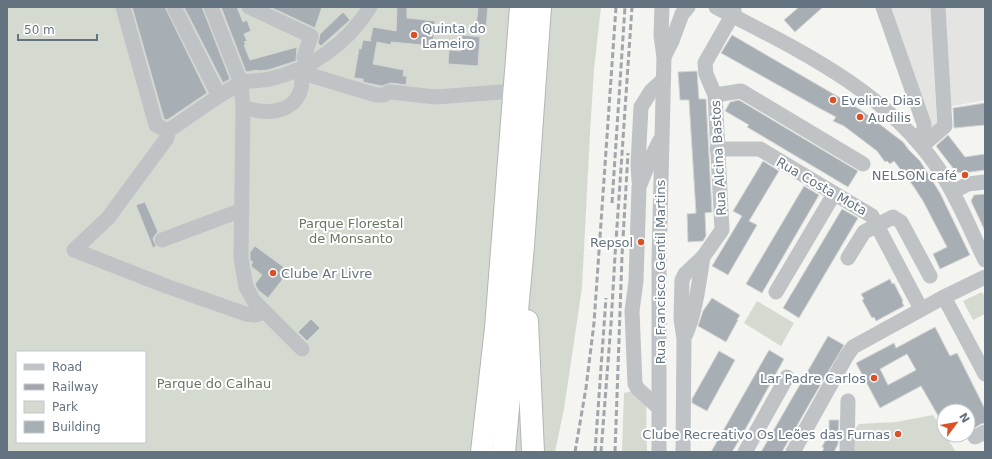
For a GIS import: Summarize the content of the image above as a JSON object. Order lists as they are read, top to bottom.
{
  "streets": {
    "street": ["Rua Alcina Bastos", "Rua Costa Mota", "Rua Francisco Gentil Martins"]
  },
  "crossings": [
    ["Rua Alcina Bastos", "Rua Costa Mota"]
  ],
  "parks": ["Parque Florestal de Monsanto", "Parque do Calhau"],
  "places": [
    "Quinta do Lameiro",
    "Eveline Dias",
    "Audilis",
    "NELSON café",
    "Repsol",
    "Clube Ar Livre",
    "Lar Padre Carlos",
    "Clube Recreativo Os Leões das Furnas"
  ],
  "legend": [
    "Road",
    "Railway",
    "Park",
    "Building"
  ],
  "scale_bar": "50 m",
  "north": "top right"
}
